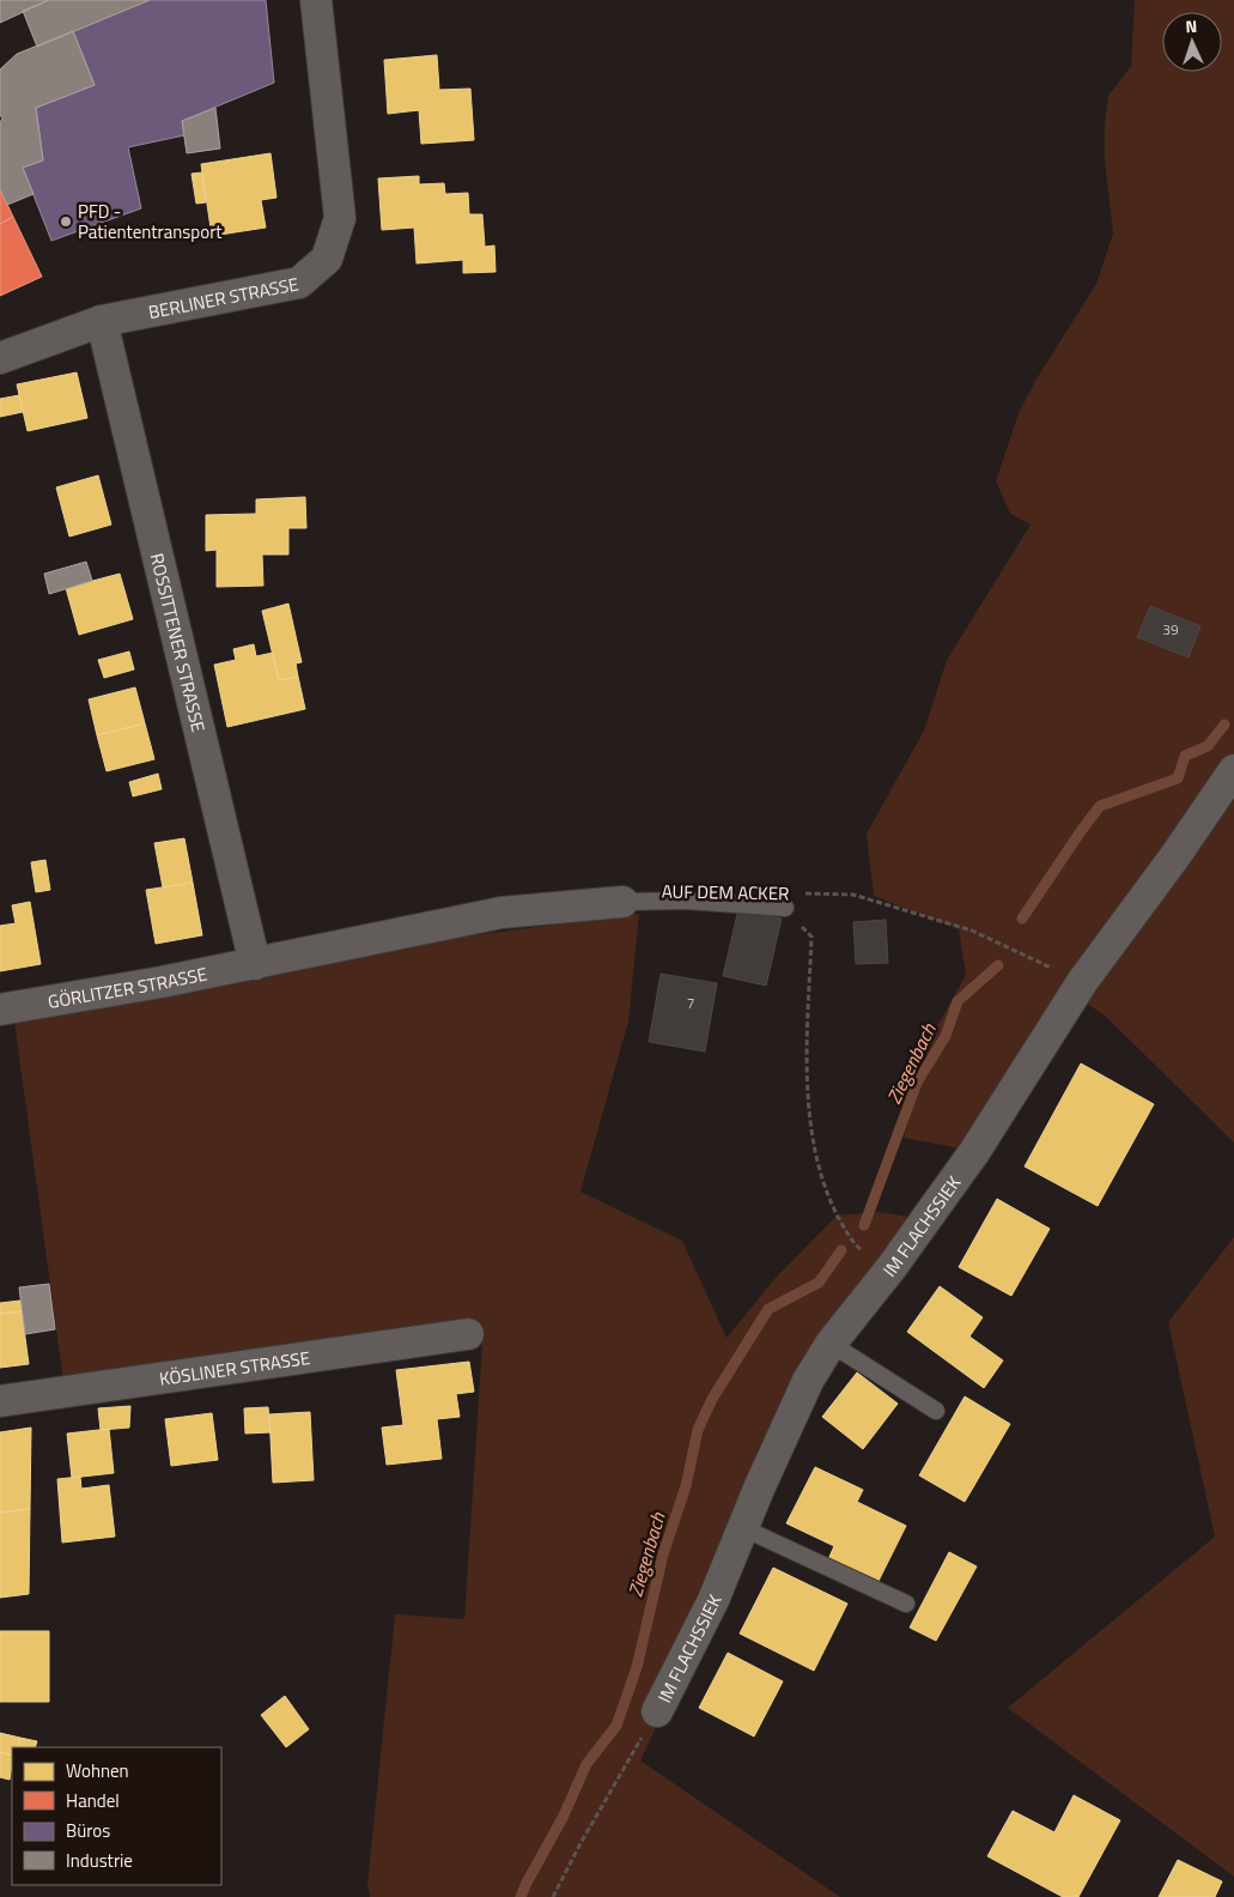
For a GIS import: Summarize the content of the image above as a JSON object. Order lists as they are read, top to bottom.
{
  "streets": {
    "street": [
      "BERLINER STRASSE",
      "ROSSITTENER STRASSE",
      "GÖRLITZER STRASSE",
      "IM FLACHSSIEK",
      "KÖSLINER STRASSE"
    ],
    "path": ["AUF DEM ACKER"]
  },
  "crossings": [
    ["BERLINER STRASSE", "ROSSITTENER STRASSE"],
    ["ROSSITTENER STRASSE", "GÖRLITZER STRASSE"],
    ["AUF DEM ACKER", "IM FLACHSSIEK"]
  ],
  "water": ["Ziegenbach"],
  "places": ["PFD - Patiententransport"],
  "house_numbers": ["39", "7"],
  "legend": [
    "Wohnen",
    "Handel",
    "Büros",
    "Industrie"
  ],
  "north": "top"
}
